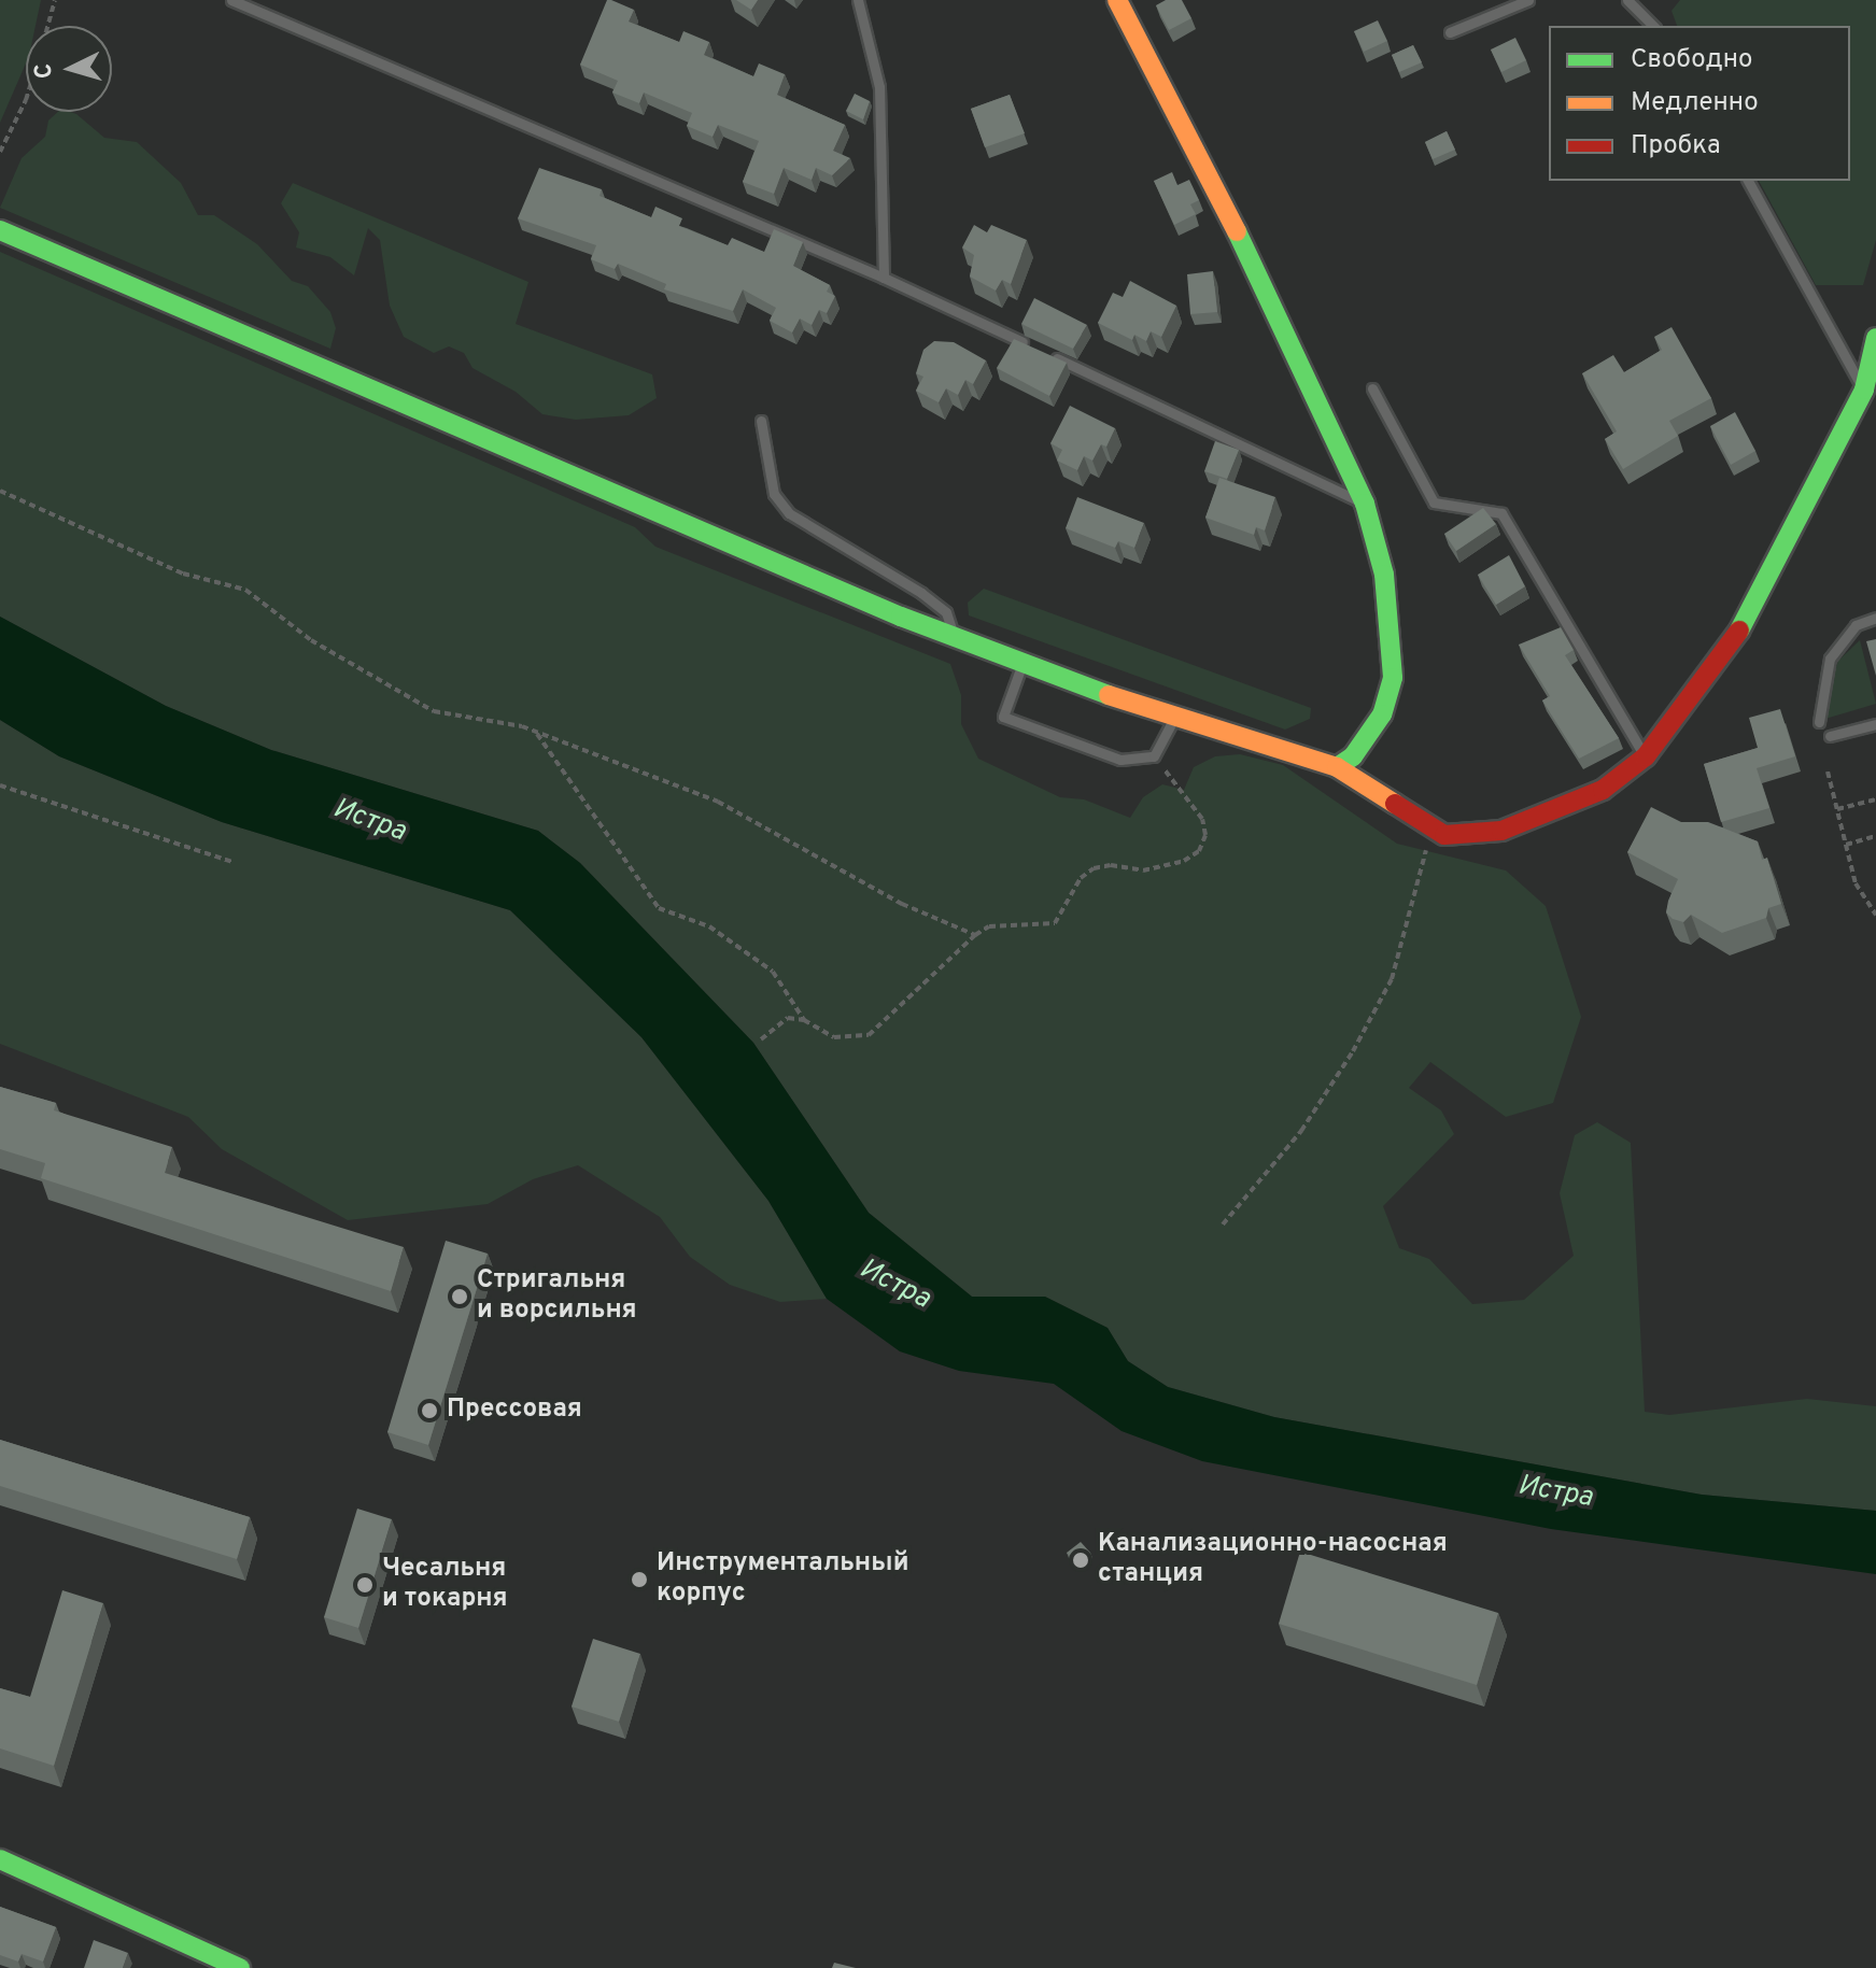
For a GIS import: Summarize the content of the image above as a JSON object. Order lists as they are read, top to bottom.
{
  "water": ["Истра"],
  "places": [
    "Стригальня и ворсильня",
    "Прессовая",
    "Канализационно-насосная станция",
    "Инструментальный корпус",
    "Чесальня и токарня"
  ],
  "legend": ["Свободно", "Медленно", "Пробка"],
  "north": "left"
}
